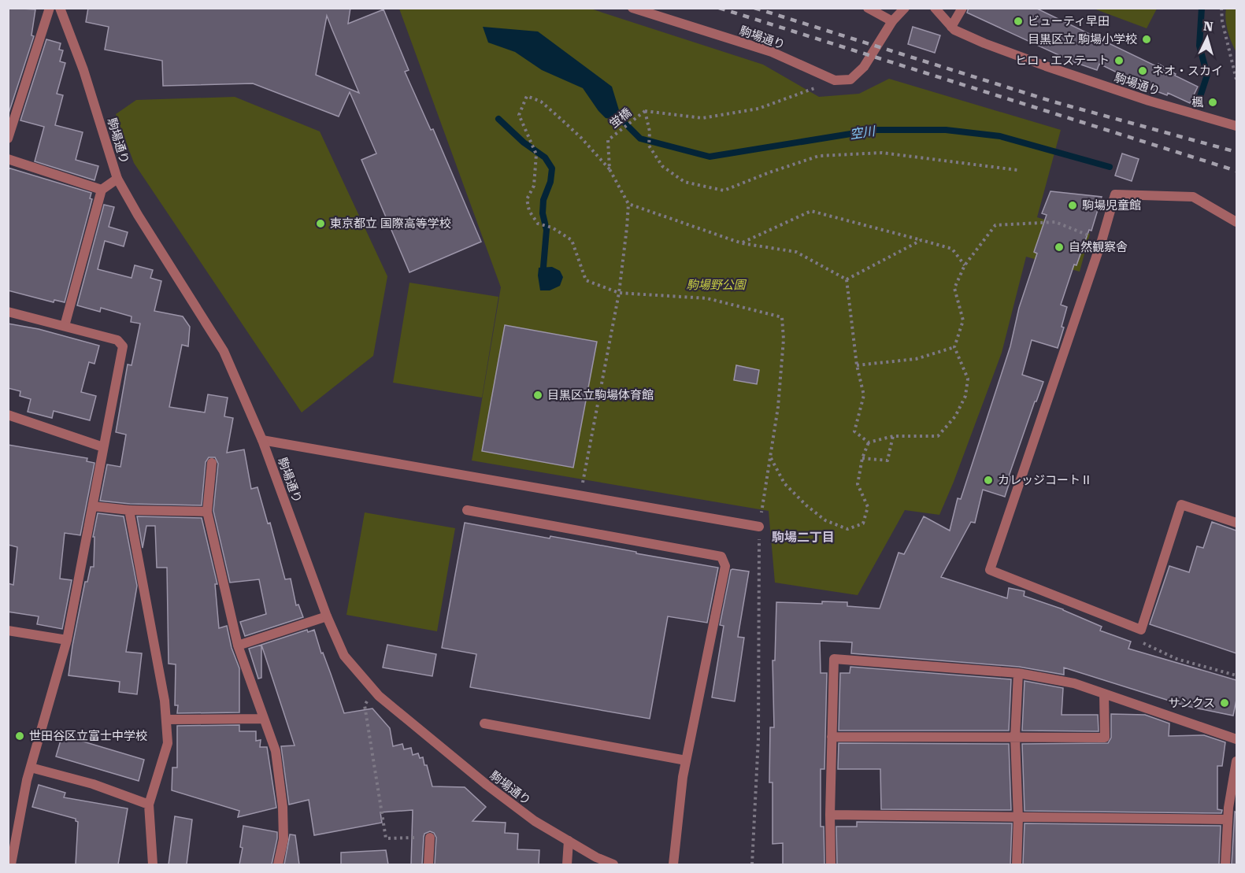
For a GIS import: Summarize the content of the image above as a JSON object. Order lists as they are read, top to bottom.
{
  "streets": {
    "street": ["駒場通り"],
    "path": ["蛍橋"]
  },
  "districts": ["駒場二丁目"],
  "water": ["空川"],
  "parks": ["駒場野公園"],
  "places": [
    "ビューティ早田",
    "目黒区立 駒場小学校",
    "ヒロ・エステート",
    "ネオ・スカイ",
    "楓",
    "駒場児童館",
    "東京都立 国際高等学校",
    "自然観察舎",
    "目黒区立駒場体育館",
    "カレッジコートⅡ",
    "サンクス",
    "世田谷区立富士中学校"
  ],
  "north": "top"
}
